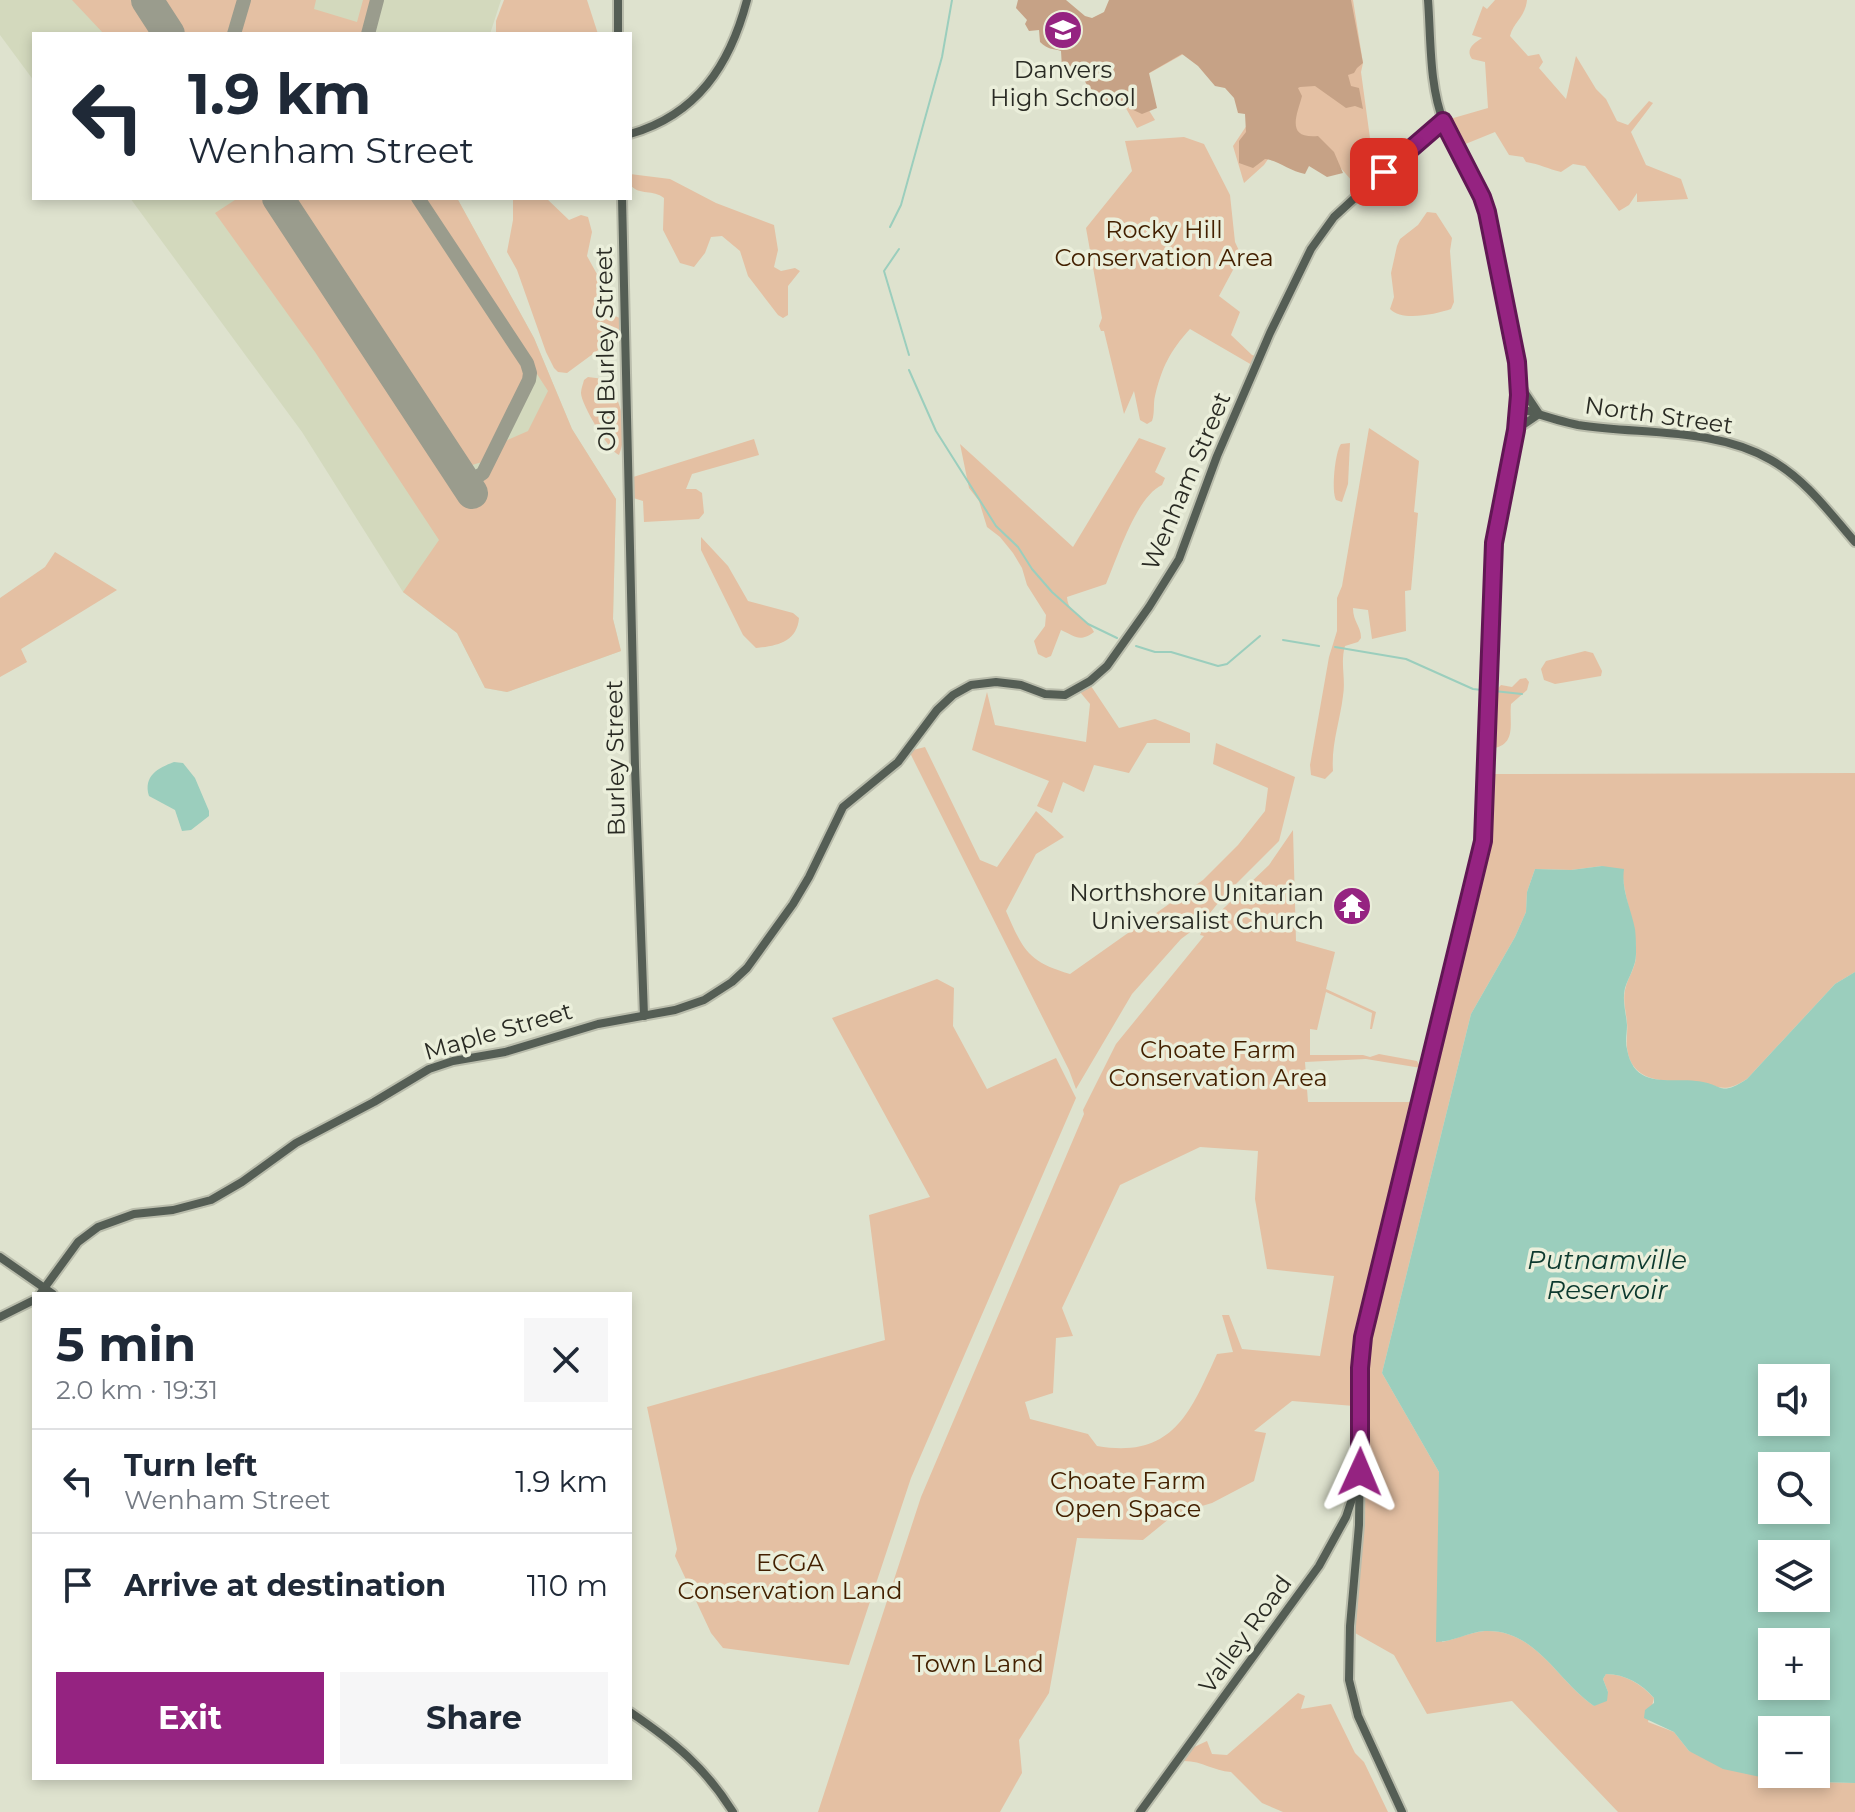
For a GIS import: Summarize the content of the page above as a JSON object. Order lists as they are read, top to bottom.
{
  "streets": {
    "main road": [
      "Old Burley Street",
      "North Street",
      "Wenham Street",
      "Burley Street",
      "Maple Street",
      "Valley Road"
    ]
  },
  "crossings": [
    ["Old Burley Street", "Burley Street"],
    ["Wenham Street", "Maple Street"],
    ["Burley Street", "Maple Street"]
  ],
  "water": ["Putnamville Reservoir"],
  "parks": [
    "Rocky Hill Conservation Area",
    "Choate Farm Conservation Area",
    "Choate Farm Open Space",
    "ECGA Conservation Land",
    "Town Land"
  ],
  "places": {
    "school or university": ["Danvers High School"],
    "temple": ["Northshore Unitarian Universalist Church"]
  },
  "page": {
    "turn": ["1.9 km", "Wenham Street"],
    "heading": ["5 min", "2.0 km · 19:31"],
    "map_buttons": ["+", "−"],
    "list": [
      {
        "name": "Turn left",
        "note": "Wenham Street",
        "value": "1.9 km"
      },
      {
        "name": "Arrive at destination",
        "value": "110 m"
      }
    ],
    "buttons": ["Exit", "Share"]
  }
}
